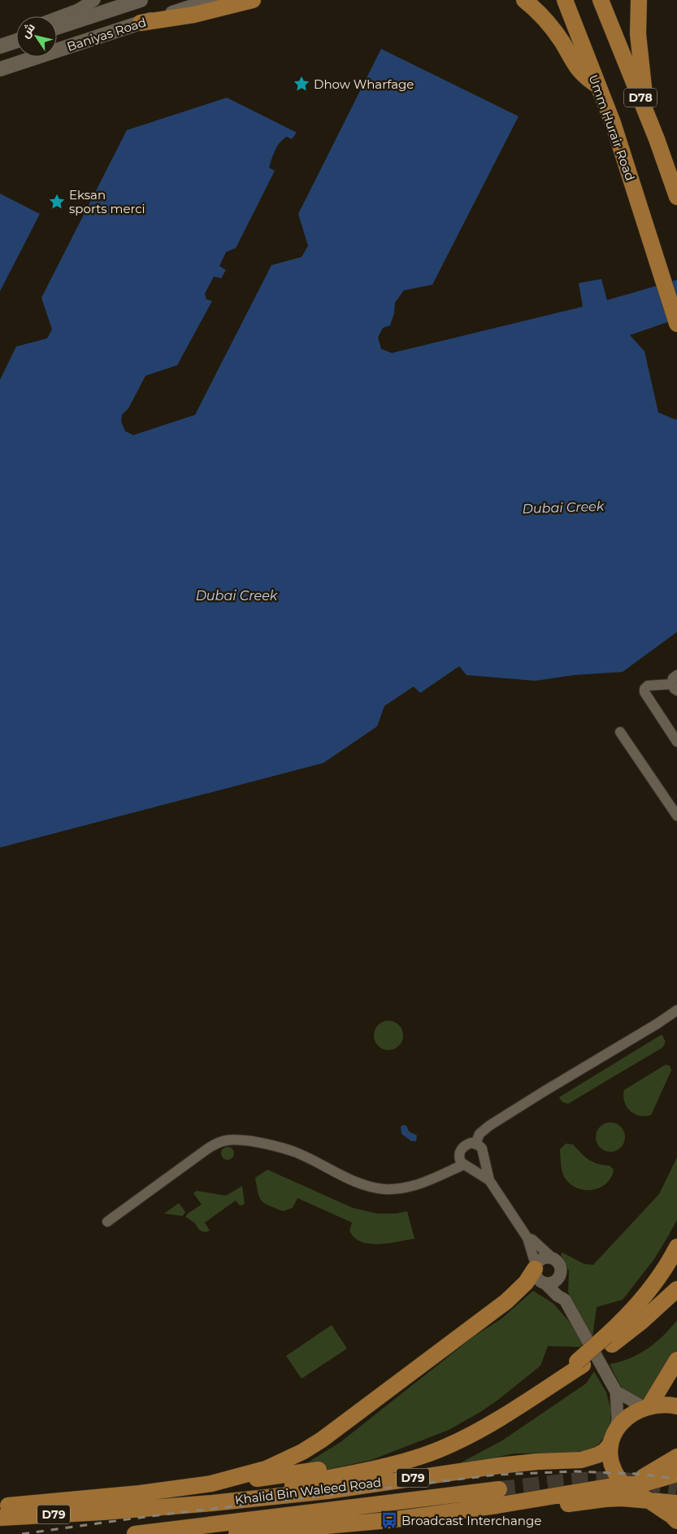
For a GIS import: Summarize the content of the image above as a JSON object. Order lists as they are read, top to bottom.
{
  "streets": {
    "main road": [
      "Baniyas Road",
      "D78",
      "Umm Hurair Road",
      "D79",
      "Khalid Bin Waleed Road"
    ]
  },
  "water": ["Dubai Creek"],
  "places": {
    "place": ["Dhow Wharfage", "Eksan sports merci"],
    "bus stop": ["Broadcast Interchange"]
  },
  "north": "top left"
}
